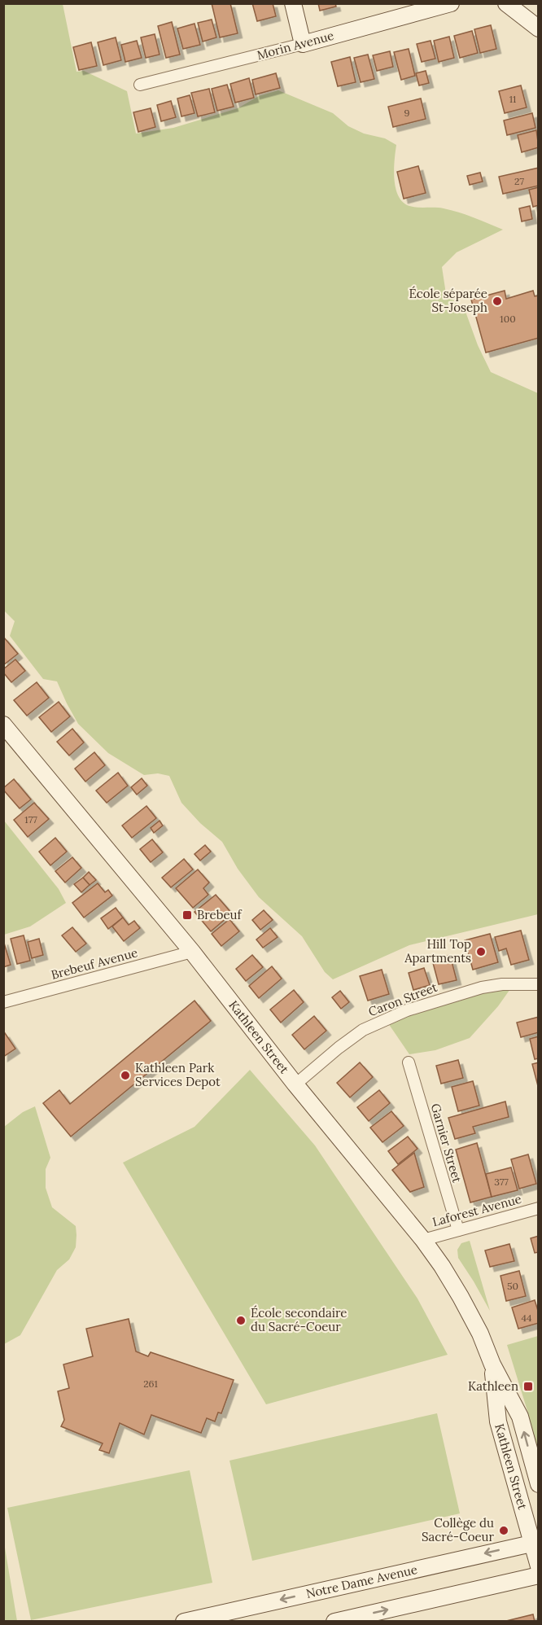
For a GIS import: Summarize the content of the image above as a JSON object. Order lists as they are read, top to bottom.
{
  "streets": {
    "street": [
      "Morin Avenue",
      "Brebeuf Avenue",
      "Caron Street",
      "Kathleen Street",
      "Garnier Street",
      "Laforest Avenue",
      "Notre Dame Avenue"
    ]
  },
  "crossings": [
    ["Brebeuf Avenue", "Kathleen Street"],
    ["Caron Street", "Kathleen Street"],
    ["Kathleen Street", "Laforest Avenue"],
    ["Kathleen Street", "Notre Dame Avenue"],
    ["Garnier Street", "Laforest Avenue"]
  ],
  "places": {
    "other": [
      "École séparée St-Joseph",
      "Hill Top Apartments",
      "Kathleen Park Services Depot",
      "École secondaire du Sacré-Coeur",
      "Collège du Sacré-Coeur"
    ],
    "transit": ["Brebeuf", "Kathleen"]
  },
  "house_numbers": [
    "11",
    "9",
    "27",
    "100",
    "177",
    "377",
    "50",
    "44",
    "261"
  ]
}
